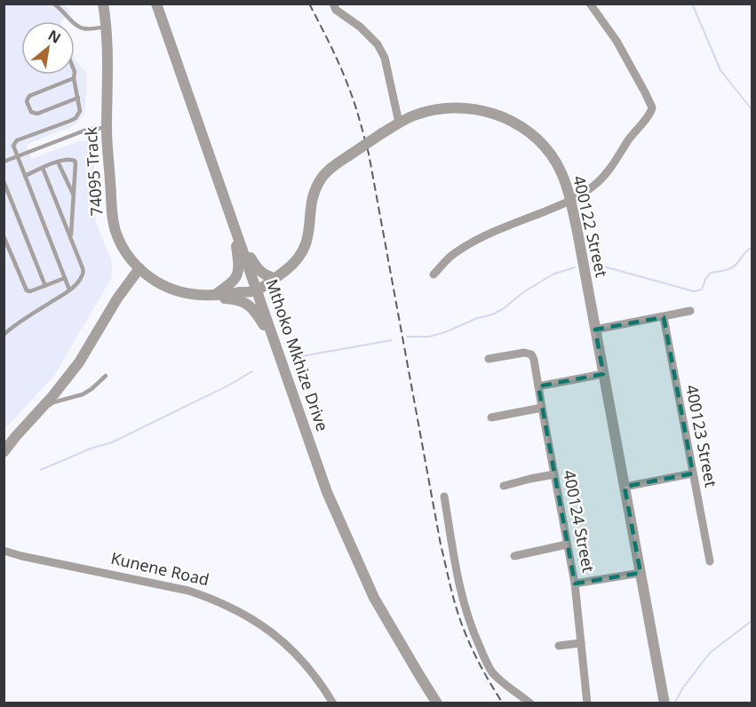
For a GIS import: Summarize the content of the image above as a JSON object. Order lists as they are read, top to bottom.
{
  "streets": {
    "street": [
      "74095 Track",
      "400122 Street",
      "Mthoko Mkhize Drive",
      "400123 Street",
      "400124 Street",
      "Kunene Road"
    ]
  },
  "crossings": [
    ["74095 Track", "400122 Street"],
    ["74095 Track", "Mthoko Mkhize Drive"],
    ["400122 Street", "Mthoko Mkhize Drive"]
  ],
  "north": "top right"
}
